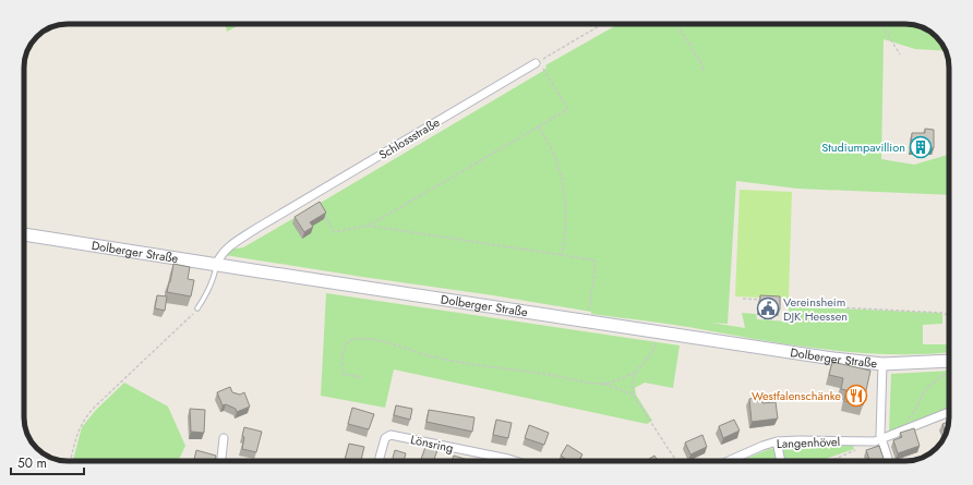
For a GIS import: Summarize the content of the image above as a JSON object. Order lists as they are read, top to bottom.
{
  "streets": {
    "main road": ["Dolberger Straße"],
    "street": ["Schlossstraße", "Langenhövel", "Lönsring"]
  },
  "crossings": [
    ["Schlossstraße", "Dolberger Straße"]
  ],
  "places": {
    "building": ["Studiumpavillion"],
    "public building": ["Vereinsheim DJK Heessen"],
    "restaurant": ["Westfalenschänke"]
  },
  "scale_bar": "50 m"
}
